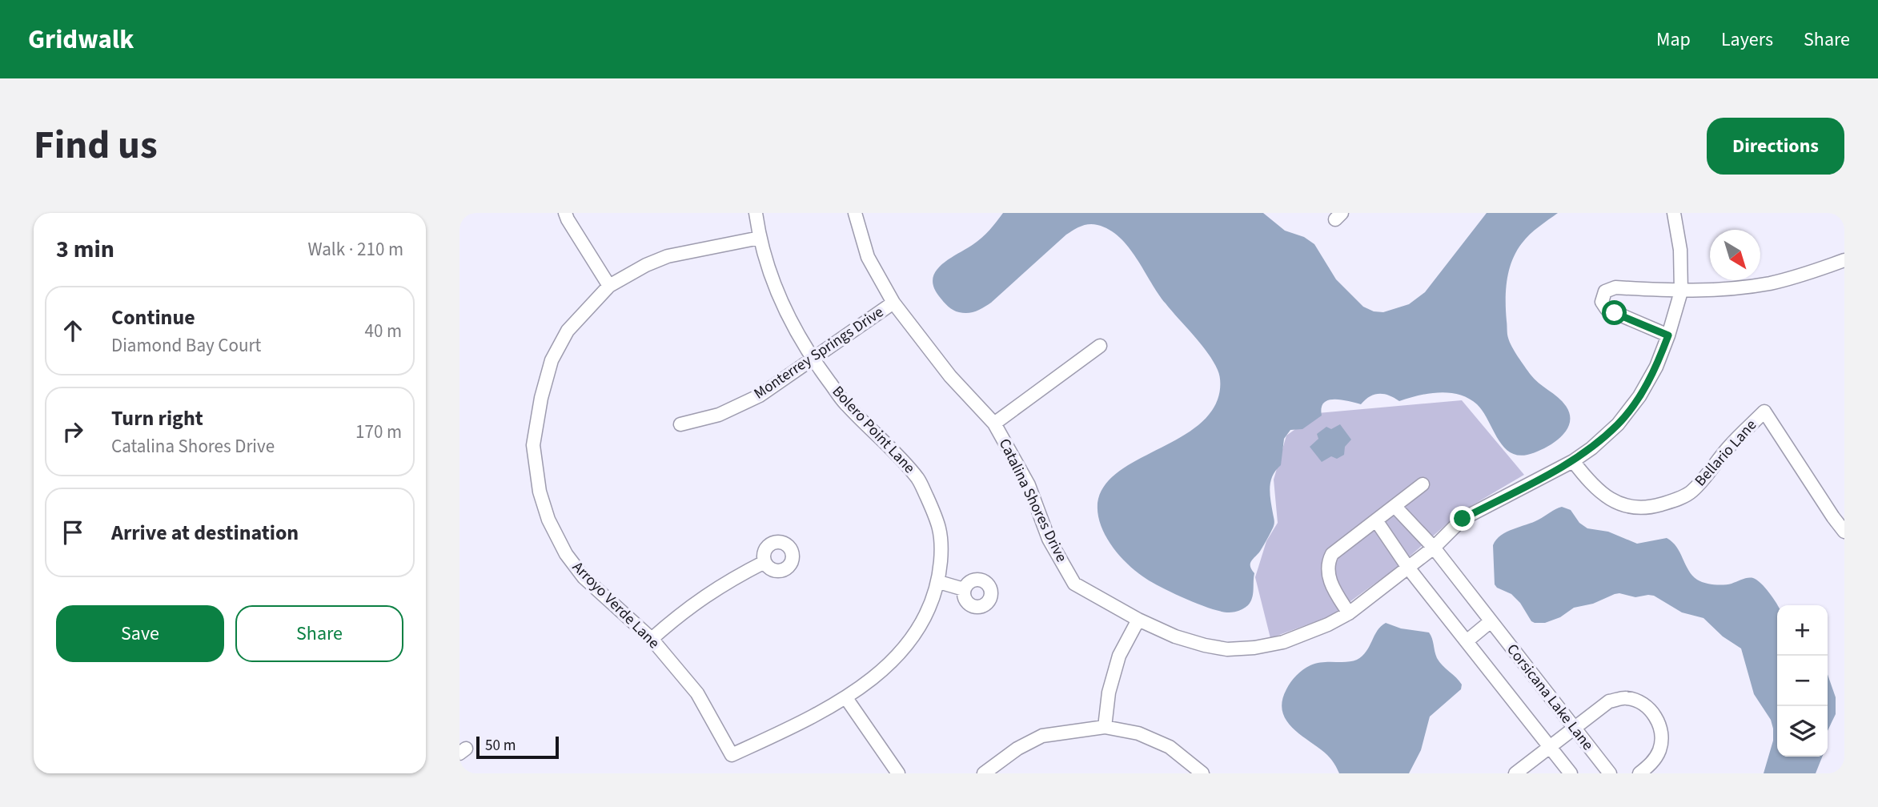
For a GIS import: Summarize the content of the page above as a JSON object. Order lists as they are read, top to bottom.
{
  "streets": {
    "street": [
      "Monterrey Springs Drive",
      "Bolero Point Lane",
      "Bellario Lane",
      "Catalina Shores Drive",
      "Arroyo Verde Lane",
      "Corsicana Lake Lane"
    ]
  },
  "crossings": [
    ["Monterrey Springs Drive", "Bolero Point Lane"],
    ["Monterrey Springs Drive", "Catalina Shores Drive"],
    ["Bolero Point Lane", "Arroyo Verde Lane"],
    ["Bellario Lane", "Catalina Shores Drive"],
    ["Catalina Shores Drive", "Corsicana Lake Lane"]
  ],
  "scale_bar": "50 m",
  "north": "bottom right",
  "page": {
    "header": "Gridwalk",
    "nav": ["Map", "Layers", "Share"],
    "title": "Find us",
    "buttons": [
      "Directions",
      ["Save", "Share"]
    ],
    "heading": ["3 min", "Walk · 210 m"],
    "list": [
      ["Continue", "Diamond Bay Court", "40 m"],
      ["Turn right", "Catalina Shores Drive", "170 m"],
      "Arrive at destination"
    ],
    "map_buttons": ["+", "−"],
    "scale": "50 m"
  }
}
